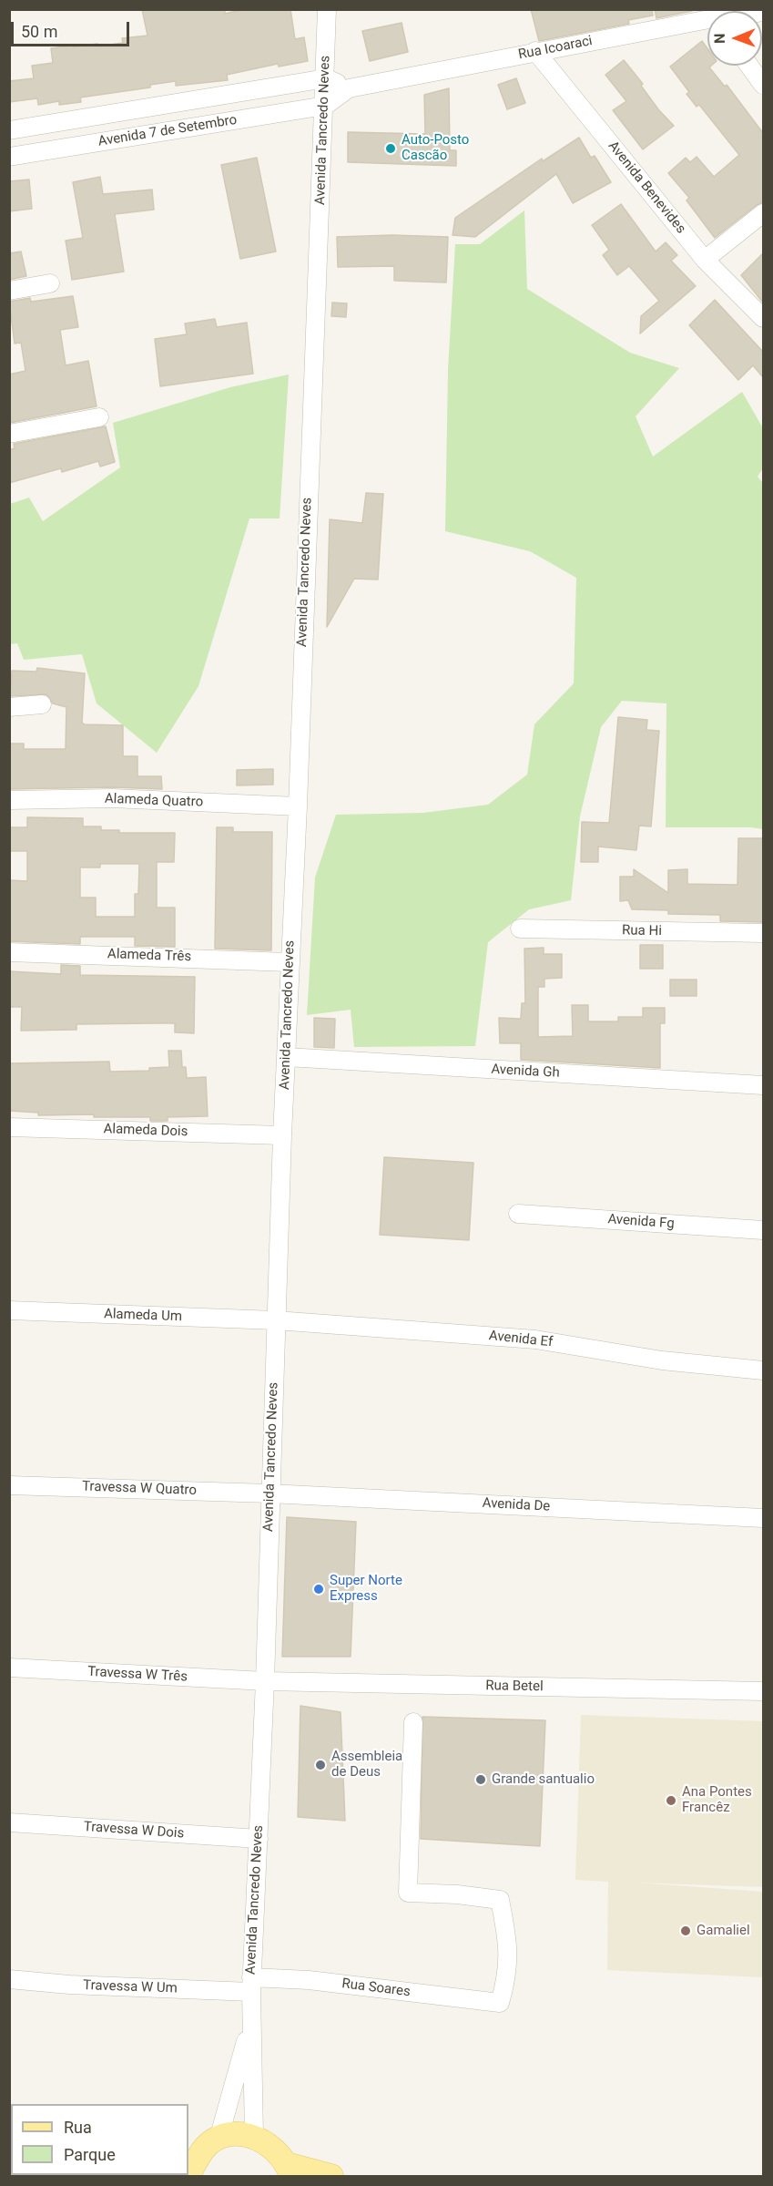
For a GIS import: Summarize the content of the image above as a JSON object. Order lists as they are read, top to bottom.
{
  "streets": {
    "street": [
      "Rua Icoaraci",
      "Avenida Tancredo Neves",
      "Avenida 7 de Setembro",
      "Avenida Benevides",
      "Alameda Quatro",
      "Rua Hi",
      "Alameda Três",
      "Avenida Gh",
      "Alameda Dois",
      "Avenida Fg",
      "Alameda Um",
      "Avenida Ef",
      "Travessa W Quatro",
      "Avenida De",
      "Travessa W Três",
      "Rua Betel",
      "Travessa W Dois",
      "Travessa W Um",
      "Rua Soares"
    ]
  },
  "crossings": [
    ["Rua Icoaraci", "Avenida Tancredo Neves"],
    ["Rua Icoaraci", "Avenida 7 de Setembro"],
    ["Rua Icoaraci", "Avenida Benevides"],
    ["Avenida Tancredo Neves", "Avenida 7 de Setembro"],
    ["Avenida Tancredo Neves", "Alameda Quatro"],
    ["Avenida Tancredo Neves", "Alameda Três"],
    ["Avenida Tancredo Neves", "Avenida Gh"],
    ["Avenida Tancredo Neves", "Alameda Dois"],
    ["Avenida Tancredo Neves", "Alameda Um"],
    ["Avenida Tancredo Neves", "Avenida Ef"],
    ["Avenida Tancredo Neves", "Travessa W Quatro"],
    ["Avenida Tancredo Neves", "Avenida De"],
    ["Avenida Tancredo Neves", "Travessa W Três"],
    ["Avenida Tancredo Neves", "Rua Betel"],
    ["Avenida Tancredo Neves", "Travessa W Dois"],
    ["Avenida Tancredo Neves", "Travessa W Um"],
    ["Avenida Tancredo Neves", "Rua Soares"],
    ["Alameda Um", "Avenida Ef"],
    ["Travessa W Quatro", "Avenida De"],
    ["Travessa W Três", "Rua Betel"],
    ["Travessa W Um", "Rua Soares"]
  ],
  "places": [
    "Auto-Posto Cascão",
    "Super Norte Express",
    "Assembleia de Deus",
    "Grande santualio",
    "Ana Pontes Francêz",
    "Gamaliel"
  ],
  "legend": ["Rua", "Parque"],
  "scale_bar": "50 m",
  "north": "left"
}
